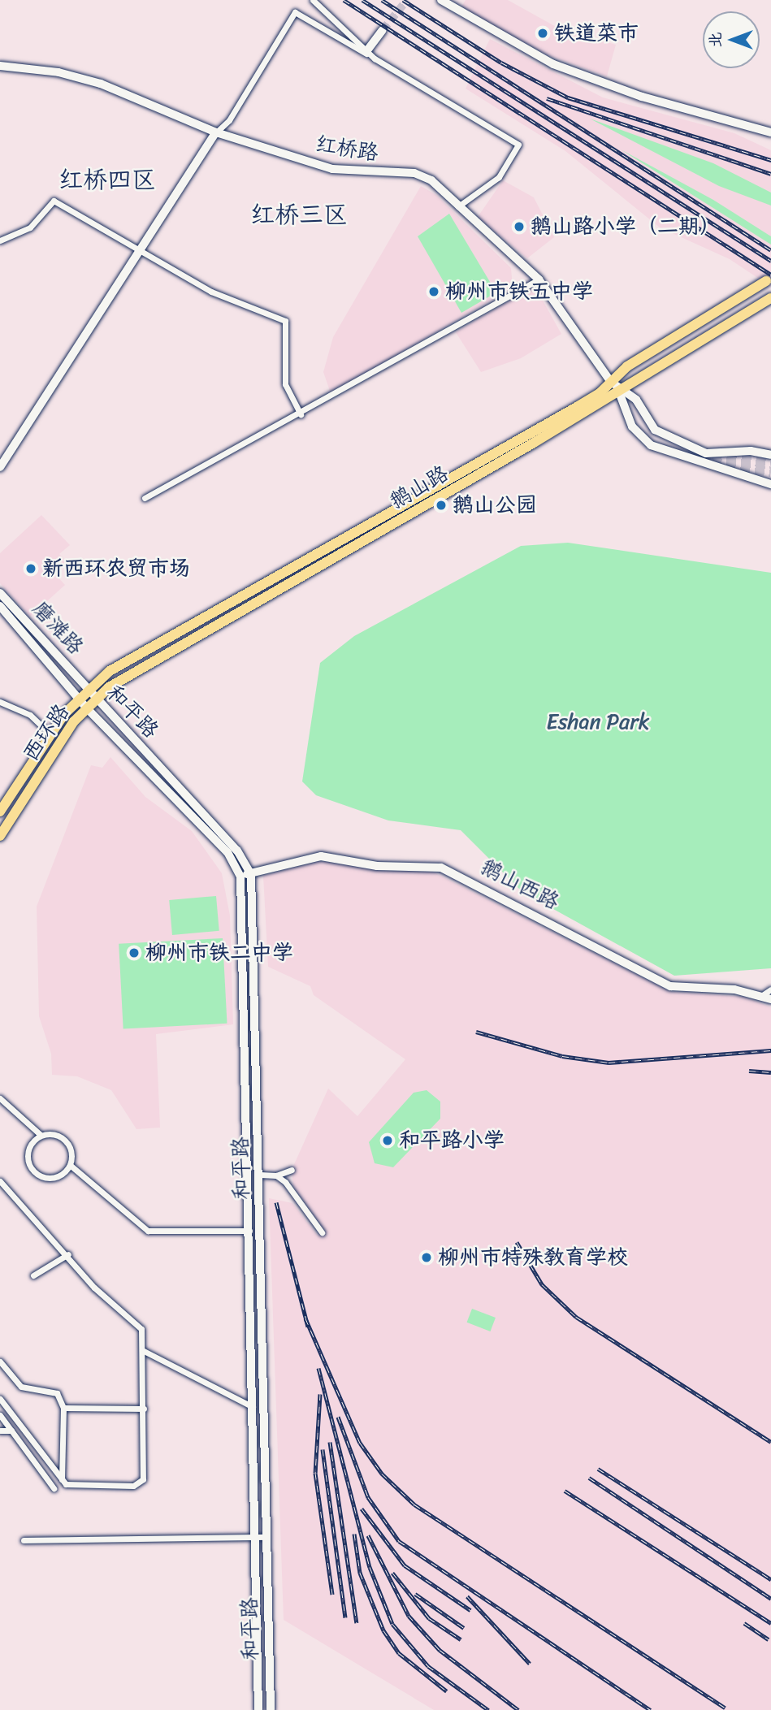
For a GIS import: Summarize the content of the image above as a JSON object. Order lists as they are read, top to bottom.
{
  "streets": {
    "main road": ["鹅山路", "西环路"],
    "street": [
      "红桥路",
      "磨滩路",
      "和平路",
      "鹅山西路"
    ]
  },
  "crossings": [
    ["红桥路", "鹅山路"],
    ["鹅山路", "磨滩路"],
    ["鹅山路", "和平路"],
    ["鹅山路", "西环路"],
    ["磨滩路", "和平路"],
    ["磨滩路", "西环路"],
    ["和平路", "西环路"],
    ["和平路", "鹅山西路"]
  ],
  "districts": ["红桥四区", "红桥三区"],
  "parks": ["Eshan Park"],
  "places": [
    "铁道菜市",
    "鹅山路小学（二期）",
    "柳州市铁五中学",
    "鹅山公园",
    "新西环农贸市场",
    "柳州市铁二中学",
    "和平路小学",
    "柳州市特殊教育学校"
  ],
  "north": "left"
}
